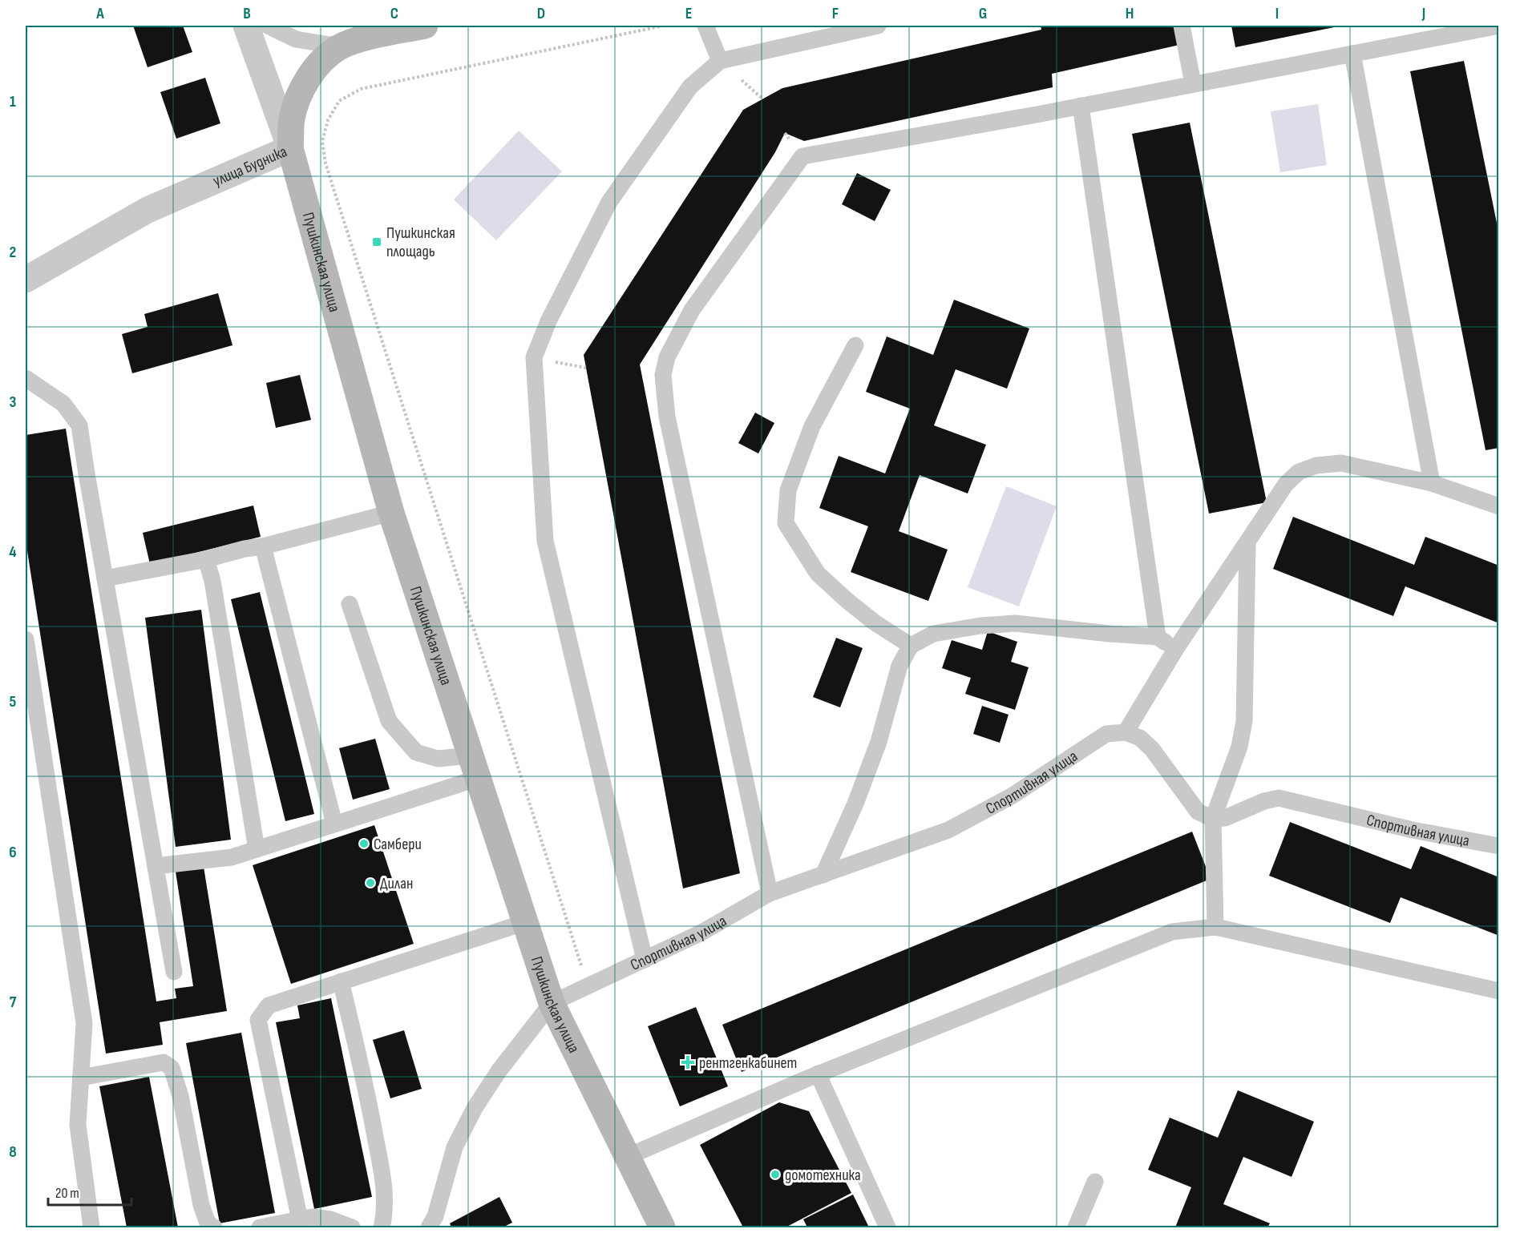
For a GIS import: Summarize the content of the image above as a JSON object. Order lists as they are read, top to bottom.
{
  "streets": {
    "main road": ["улица Будника", "Пушкинская улица"],
    "lane": ["Спортивная улица"]
  },
  "crossings": [
    ["улица Будника", "Пушкинская улица"],
    ["Пушкинская улица", "Спортивная улица"]
  ],
  "places": {
    "transit": ["Пушкинская площадь"],
    "other": ["Самбери", "Дилан", "домотехника"],
    "health": ["рентгенкабинет"]
  },
  "scale_bar": "20 m",
  "grid": {
    "columns": [
      "A",
      "B",
      "C",
      "D",
      "E",
      "F",
      "G",
      "H",
      "I",
      "J"
    ],
    "rows": [
      "1",
      "2",
      "3",
      "4",
      "5",
      "6",
      "7",
      "8"
    ]
  }
}
